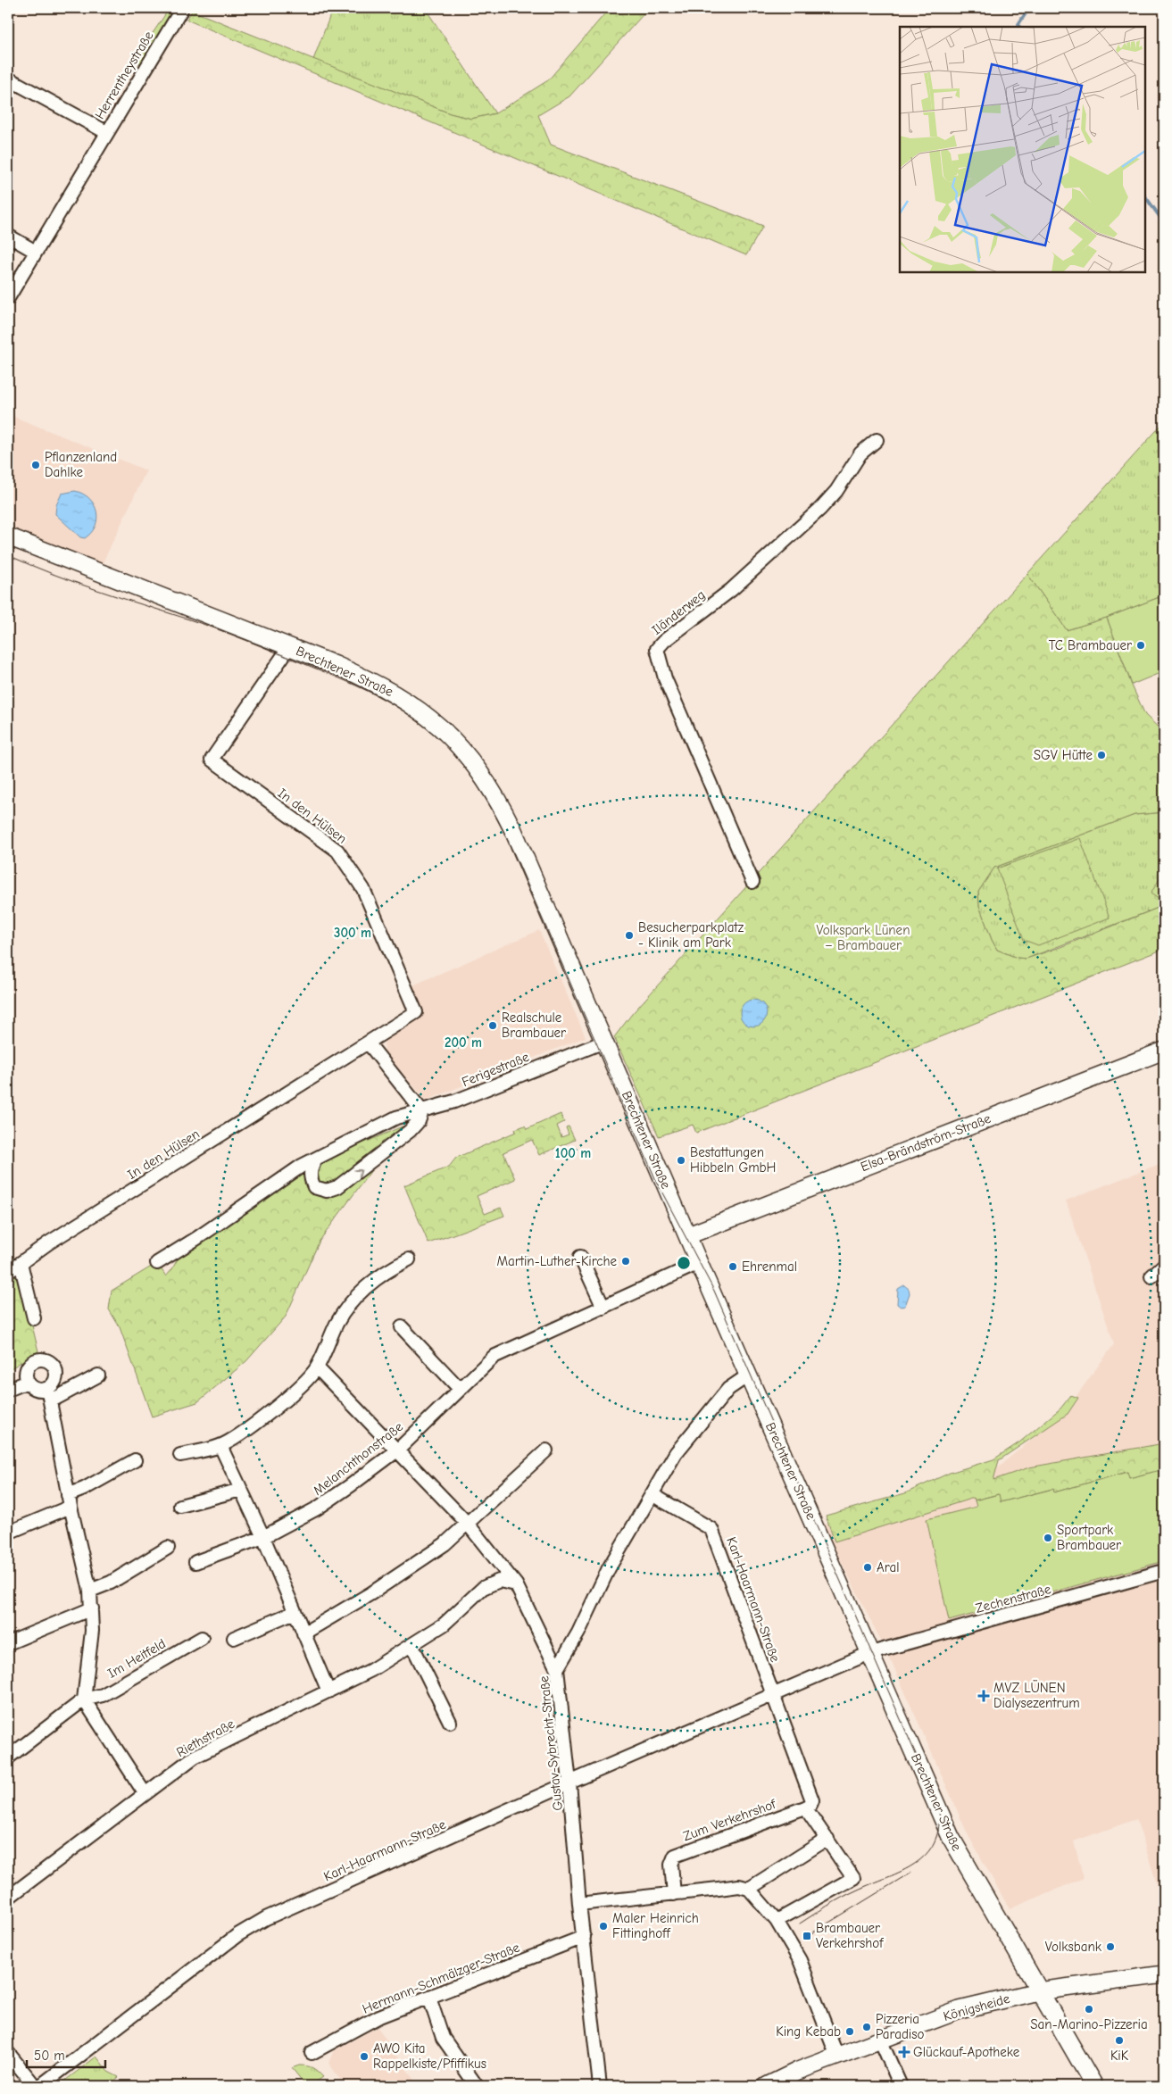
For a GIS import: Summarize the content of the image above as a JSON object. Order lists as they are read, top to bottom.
{
  "streets": {
    "main road": ["Brechtener Straße", "Elsa-Brändström-Straße", "Königsheide"],
    "street": [
      "Herrentheystraße",
      "Iländerweg",
      "In den Hülsen",
      "Ferigestraße",
      "Melanchthonstraße",
      "Zechenstraße",
      "Karl-Haarmann-Straße",
      "Im Heitfeld",
      "Riethstraße",
      "Gustav-Sybrecht-Straße",
      "Zum Verkehrshof",
      "Hermann-Schmälzger-Straße"
    ]
  },
  "crossings": [
    ["Brechtener Straße", "In den Hülsen"],
    ["Brechtener Straße", "Ferigestraße"],
    ["Brechtener Straße", "Elsa-Brändström-Straße"],
    ["Brechtener Straße", "Melanchthonstraße"],
    ["Brechtener Straße", "Zechenstraße"],
    ["Brechtener Straße", "Karl-Haarmann-Straße"],
    ["Brechtener Straße", "Gustav-Sybrecht-Straße"],
    ["Brechtener Straße", "Königsheide"],
    ["Zechenstraße", "Karl-Haarmann-Straße"],
    ["Karl-Haarmann-Straße", "Gustav-Sybrecht-Straße"],
    ["Karl-Haarmann-Straße", "Zum Verkehrshof"],
    ["Gustav-Sybrecht-Straße", "Hermann-Schmälzger-Straße"]
  ],
  "parks": ["Volkspark Lünen – Brambauer"],
  "places": {
    "other": [
      "Pflanzenland Dahlke",
      "TC Brambauer",
      "SGV Hütte",
      "Besucherparkplatz - Klinik am Park",
      "Realschule Brambauer",
      "Bestattungen Hibbeln GmbH",
      "Martin-Luther-Kirche",
      "Ehrenmal",
      "Sportpark Brambauer",
      "Aral",
      "Maler Heinrich Fittinghoff",
      "Volksbank",
      "San-Marino-Pizzeria",
      "Pizzeria Paradiso",
      "King Kebab",
      "KiK",
      "AWO Kita Rappelkiste/Pfiffikus"
    ],
    "health": ["MVZ LÜNEN Dialysezentrum", "Glückauf-Apotheke"],
    "transit": ["Brambauer Verkehrshof"]
  },
  "scale_bar": "50 m",
  "rings": ["300 m", "200 m", "100 m"]
}
